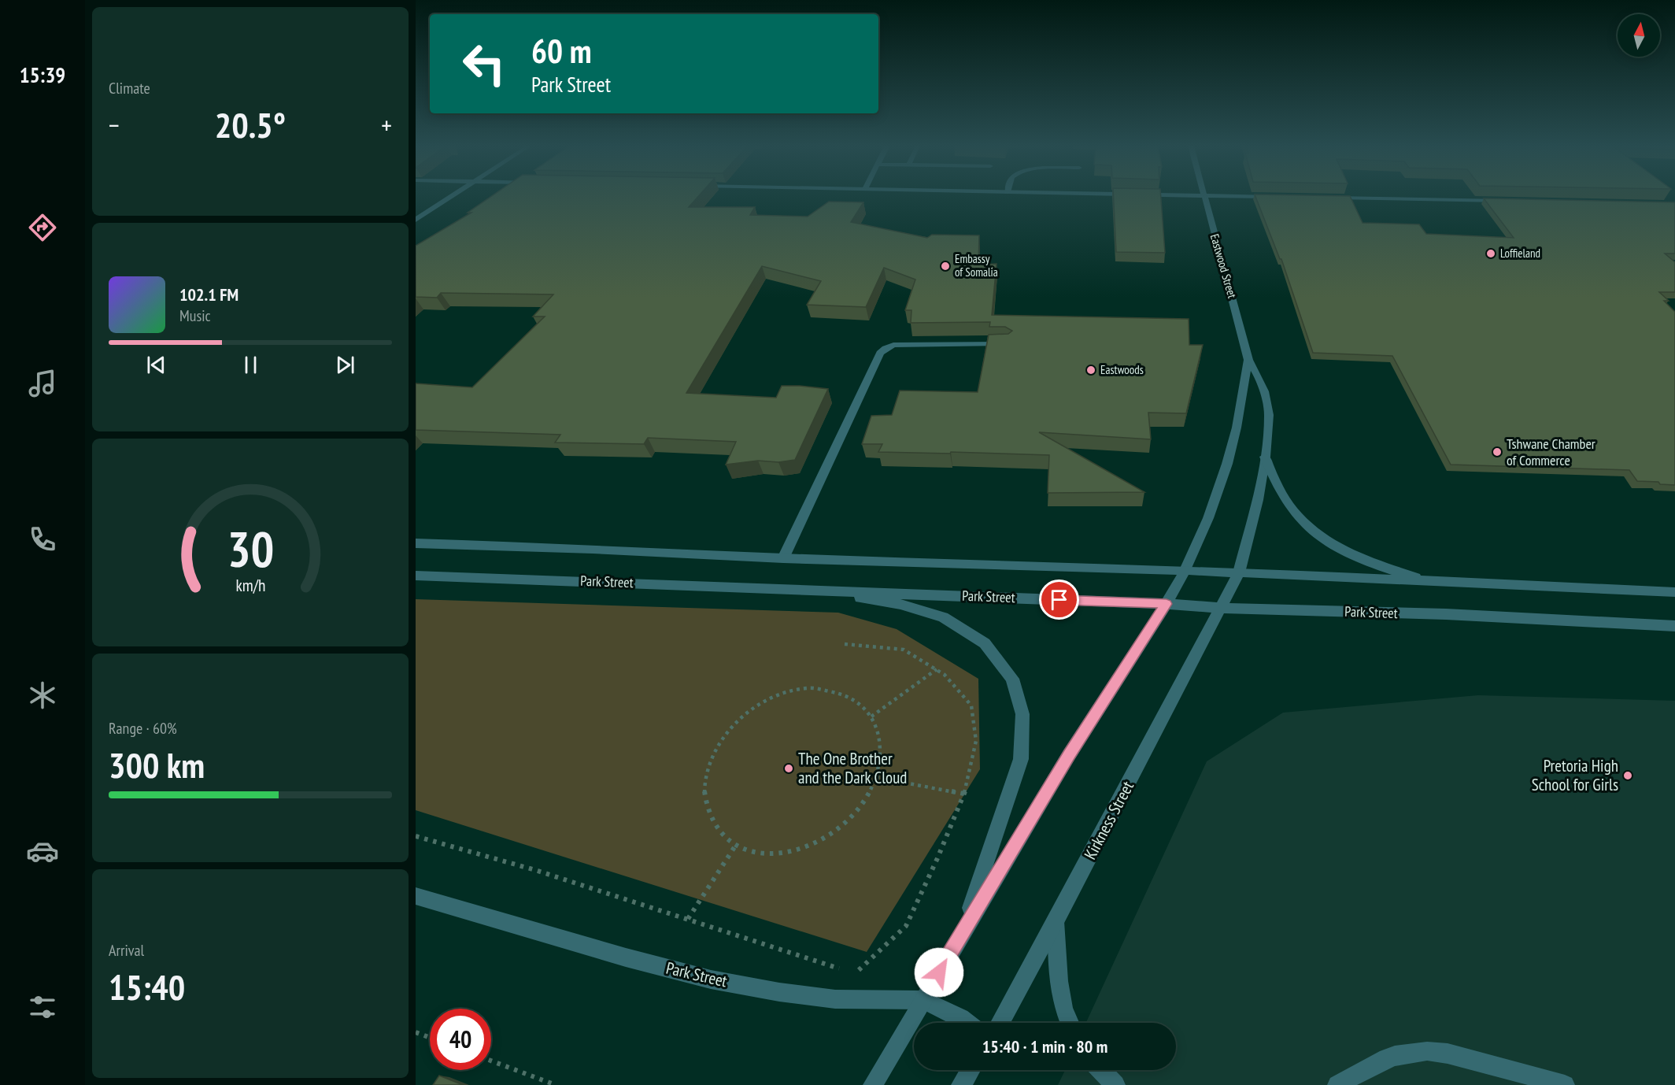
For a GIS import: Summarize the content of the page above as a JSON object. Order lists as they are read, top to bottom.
{
  "streets": {
    "street": ["Eastwood Street", "Park Street", "Kirkness Street"]
  },
  "crossings": [
    ["Eastwood Street", "Park Street"],
    ["Eastwood Street", "Kirkness Street"],
    ["Park Street", "Kirkness Street"]
  ],
  "places": [
    "Loffieland",
    "Embassy of Somalia",
    "Eastwoods",
    "Tshwane Chamber of Commerce",
    "The One Brother and the Dark Cloud",
    "Pretoria High School for Girls"
  ],
  "north": "top",
  "page": {
    "tabs": "15:39",
    "tile": [
      "Climate",
      ["Range · 60%", "300 km"],
      ["Arrival", "15:40"]
    ],
    "turn": ["60 m", "Park Street"],
    "heat": ["−", "20.5°", "+"],
    "song": ["102.1 FM", "Music"],
    "limit": "40",
    "trip": "15:40 · 1 min · 80 m",
    "gauge": ["30", "km/h"]
  }
}
